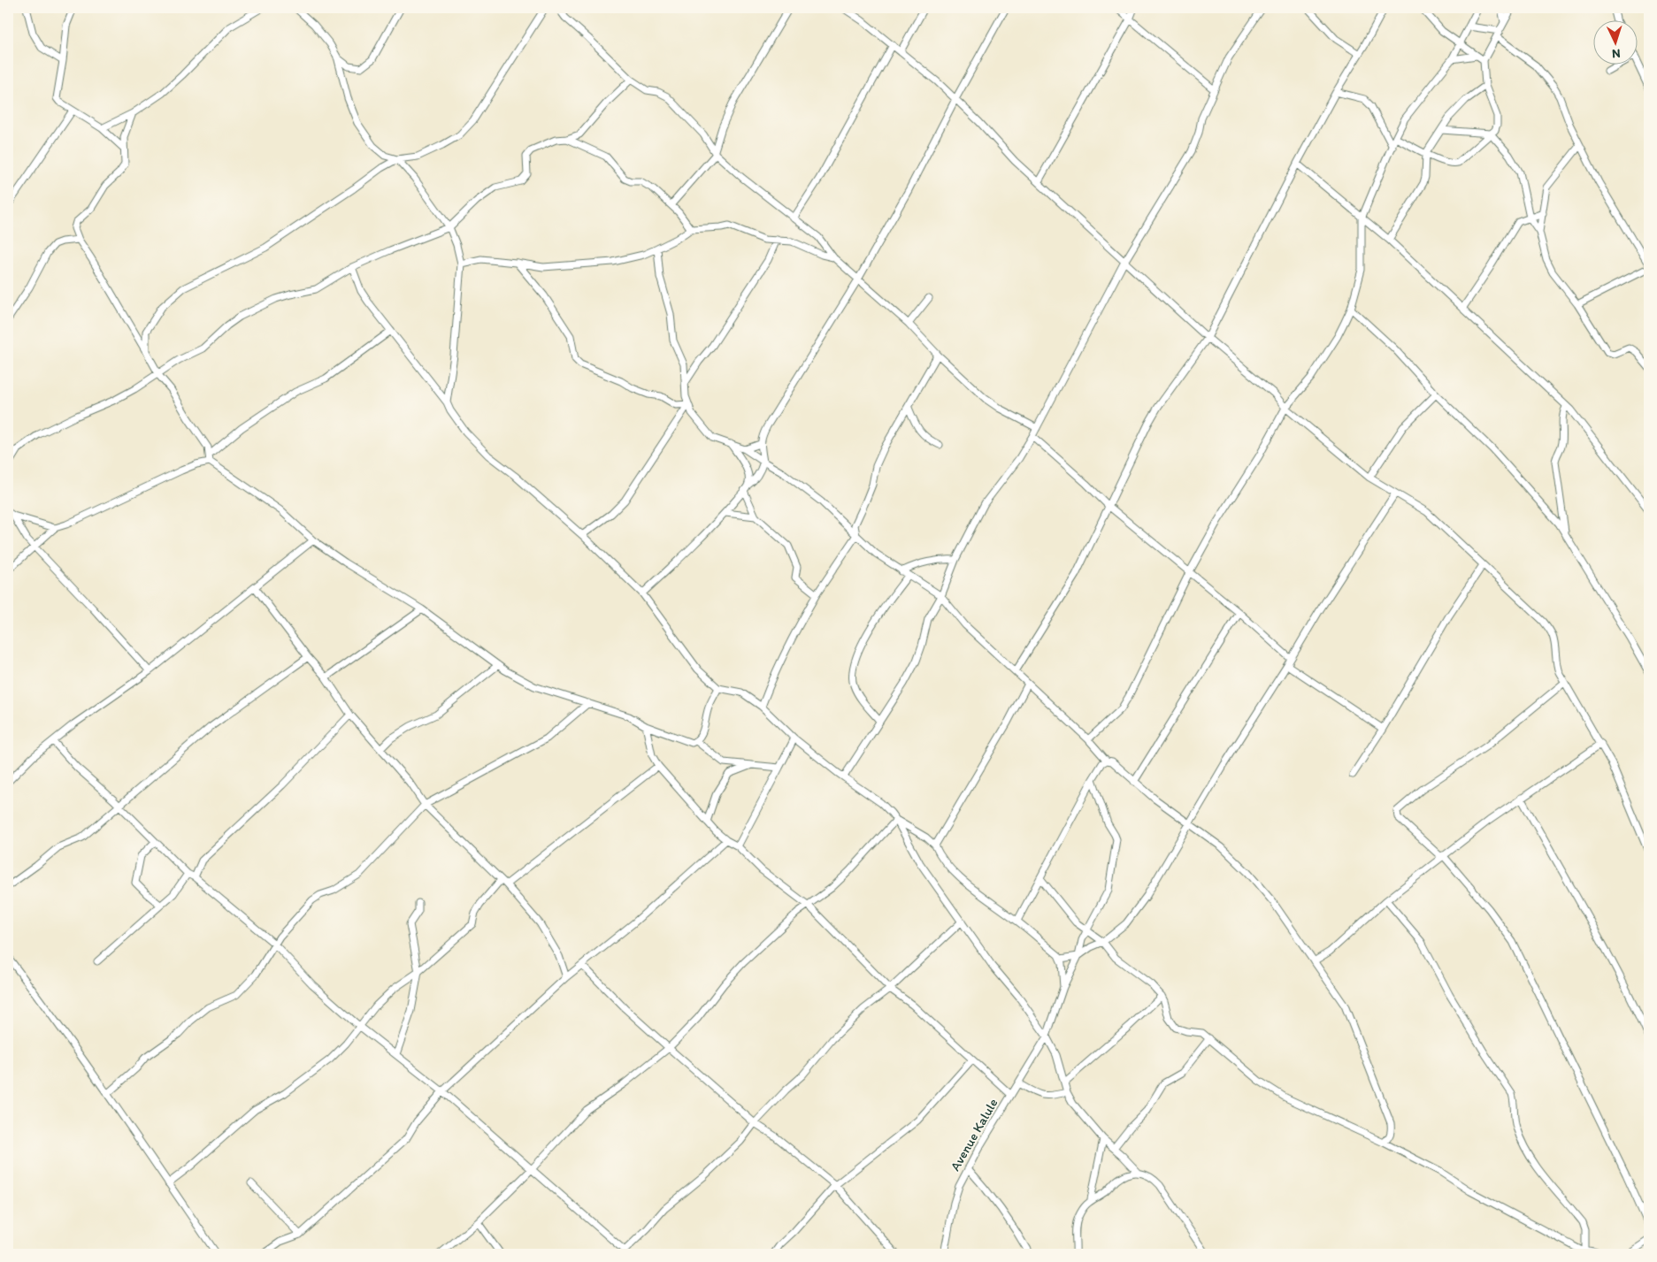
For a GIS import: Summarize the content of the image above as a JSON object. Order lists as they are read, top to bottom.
{
  "streets": {
    "street": ["Avenue Kalule"]
  },
  "north": "bottom"
}
